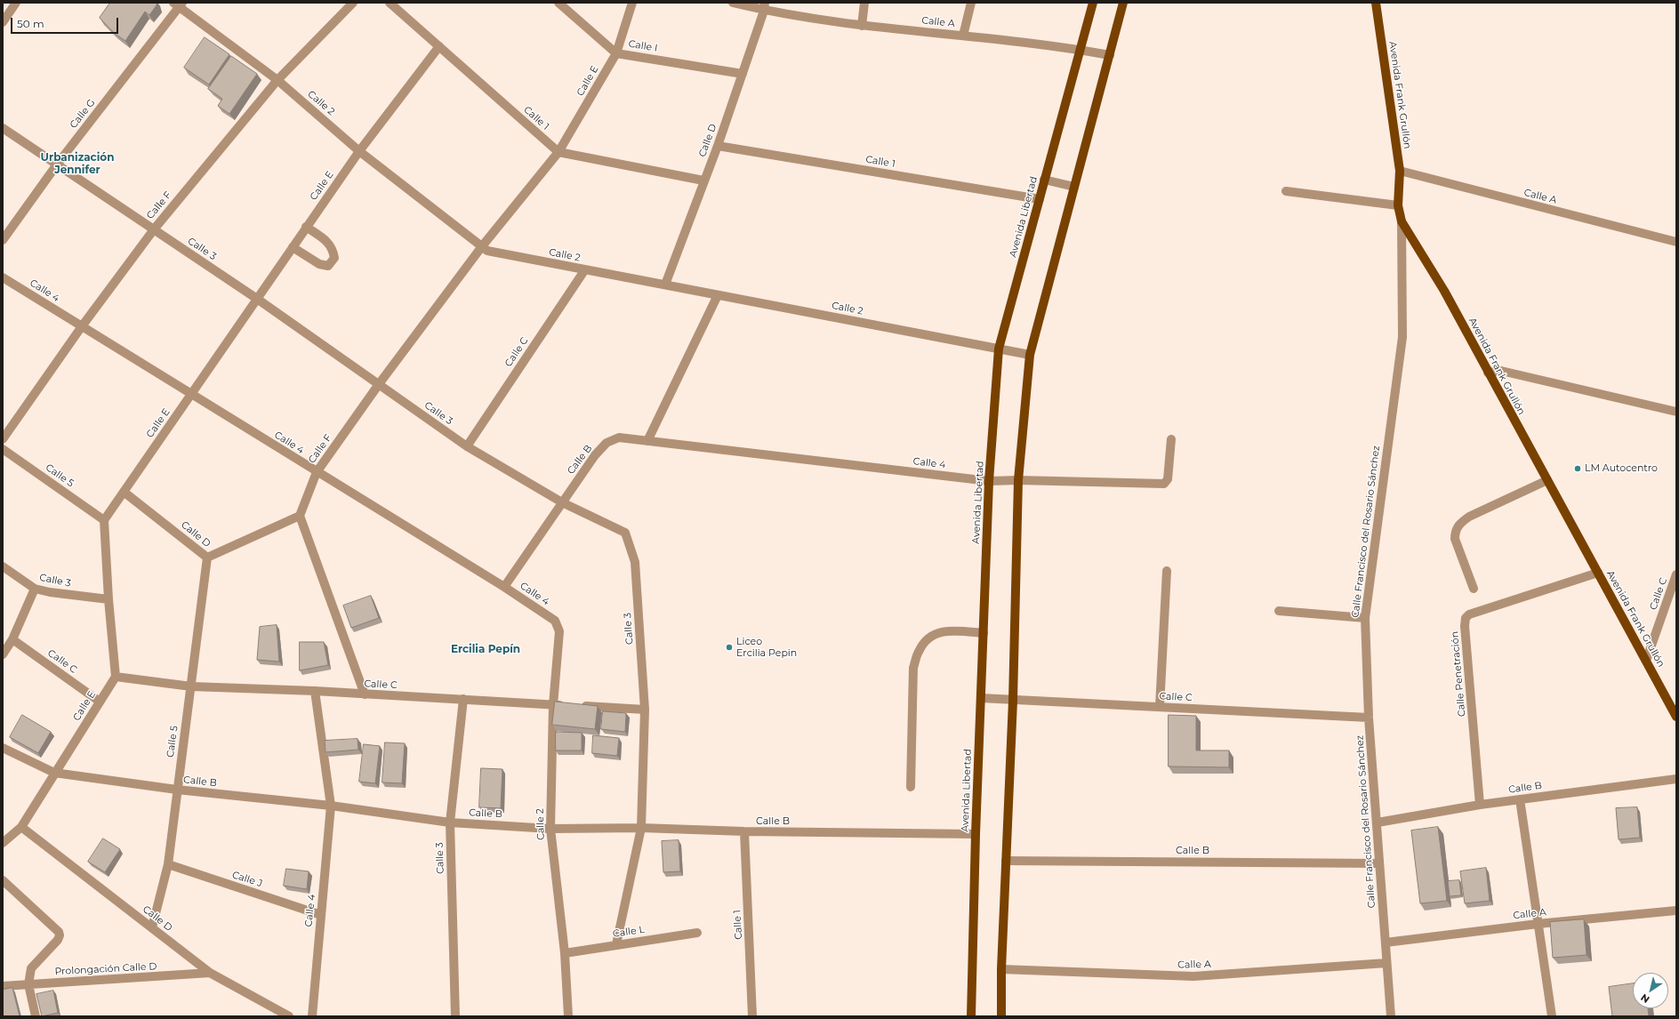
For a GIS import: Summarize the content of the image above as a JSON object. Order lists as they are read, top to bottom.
{
  "streets": {
    "main road": ["Avenida Frank Grullón", "Avenida Libertad"],
    "street": [
      "Calle A",
      "Calle I",
      "Calle E",
      "Calle 2",
      "Calle G",
      "Calle 1",
      "Calle D",
      "Calle F",
      "Calle 3",
      "Calle 4",
      "Calle C",
      "Calle B",
      "Calle 5",
      "Calle Francisco del Rosario Sánchez",
      "Calle Penetración",
      "Calle J",
      "Calle L",
      "Prolongación Calle D"
    ]
  },
  "crossings": [
    ["Calle A", "Avenida Frank Grullón"],
    ["Calle A", "Calle D"],
    ["Calle A", "Avenida Libertad"],
    ["Calle A", "Calle Francisco del Rosario Sánchez"],
    ["Calle I", "Calle E"],
    ["Calle I", "Calle D"],
    ["Calle E", "Calle 2"],
    ["Calle E", "Calle 1"],
    ["Calle E", "Calle D"],
    ["Calle E", "Calle F"],
    ["Calle E", "Calle 3"],
    ["Calle E", "Calle 4"],
    ["Calle E", "Calle C"],
    ["Calle E", "Calle B"],
    ["Calle E", "Calle 5"],
    ["Avenida Frank Grullón", "Calle C"],
    ["Avenida Frank Grullón", "Calle Francisco del Rosario Sánchez"],
    ["Avenida Frank Grullón", "Calle Penetración"],
    ["Calle 2", "Calle G"],
    ["Calle 2", "Calle D"],
    ["Calle 2", "Calle F"],
    ["Calle 2", "Avenida Libertad"],
    ["Calle 2", "Calle 4"],
    ["Calle 2", "Calle C"],
    ["Calle 2", "Calle B"],
    ["Calle 2", "Calle L"],
    ["Calle G", "Calle 3"],
    ["Calle 1", "Calle D"],
    ["Calle 1", "Avenida Libertad"],
    ["Calle 1", "Calle B"],
    ["Calle D", "Calle F"],
    ["Calle D", "Calle 5"],
    ["Calle D", "Prolongación Calle D"],
    ["Calle F", "Calle 3"],
    ["Calle F", "Calle 4"],
    ["Avenida Libertad", "Calle 4"],
    ["Avenida Libertad", "Calle C"],
    ["Avenida Libertad", "Calle B"],
    ["Calle 3", "Calle C"],
    ["Calle 3", "Calle B"],
    ["Calle 3", "Calle L"],
    ["Calle 4", "Calle C"],
    ["Calle 4", "Calle B"],
    ["Calle 4", "Calle J"],
    ["Calle C", "Calle 5"],
    ["Calle C", "Calle Francisco del Rosario Sánchez"],
    ["Calle B", "Calle 5"],
    ["Calle B", "Calle Francisco del Rosario Sánchez"],
    ["Calle B", "Calle Penetración"],
    ["Calle 5", "Calle J"]
  ],
  "districts": ["Urbanización Jennifer", "Ercilia Pepín"],
  "places": ["LM Autocentro", "Liceo Ercilia Pepin"],
  "scale_bar": "50 m",
  "north": "bottom left"
}
